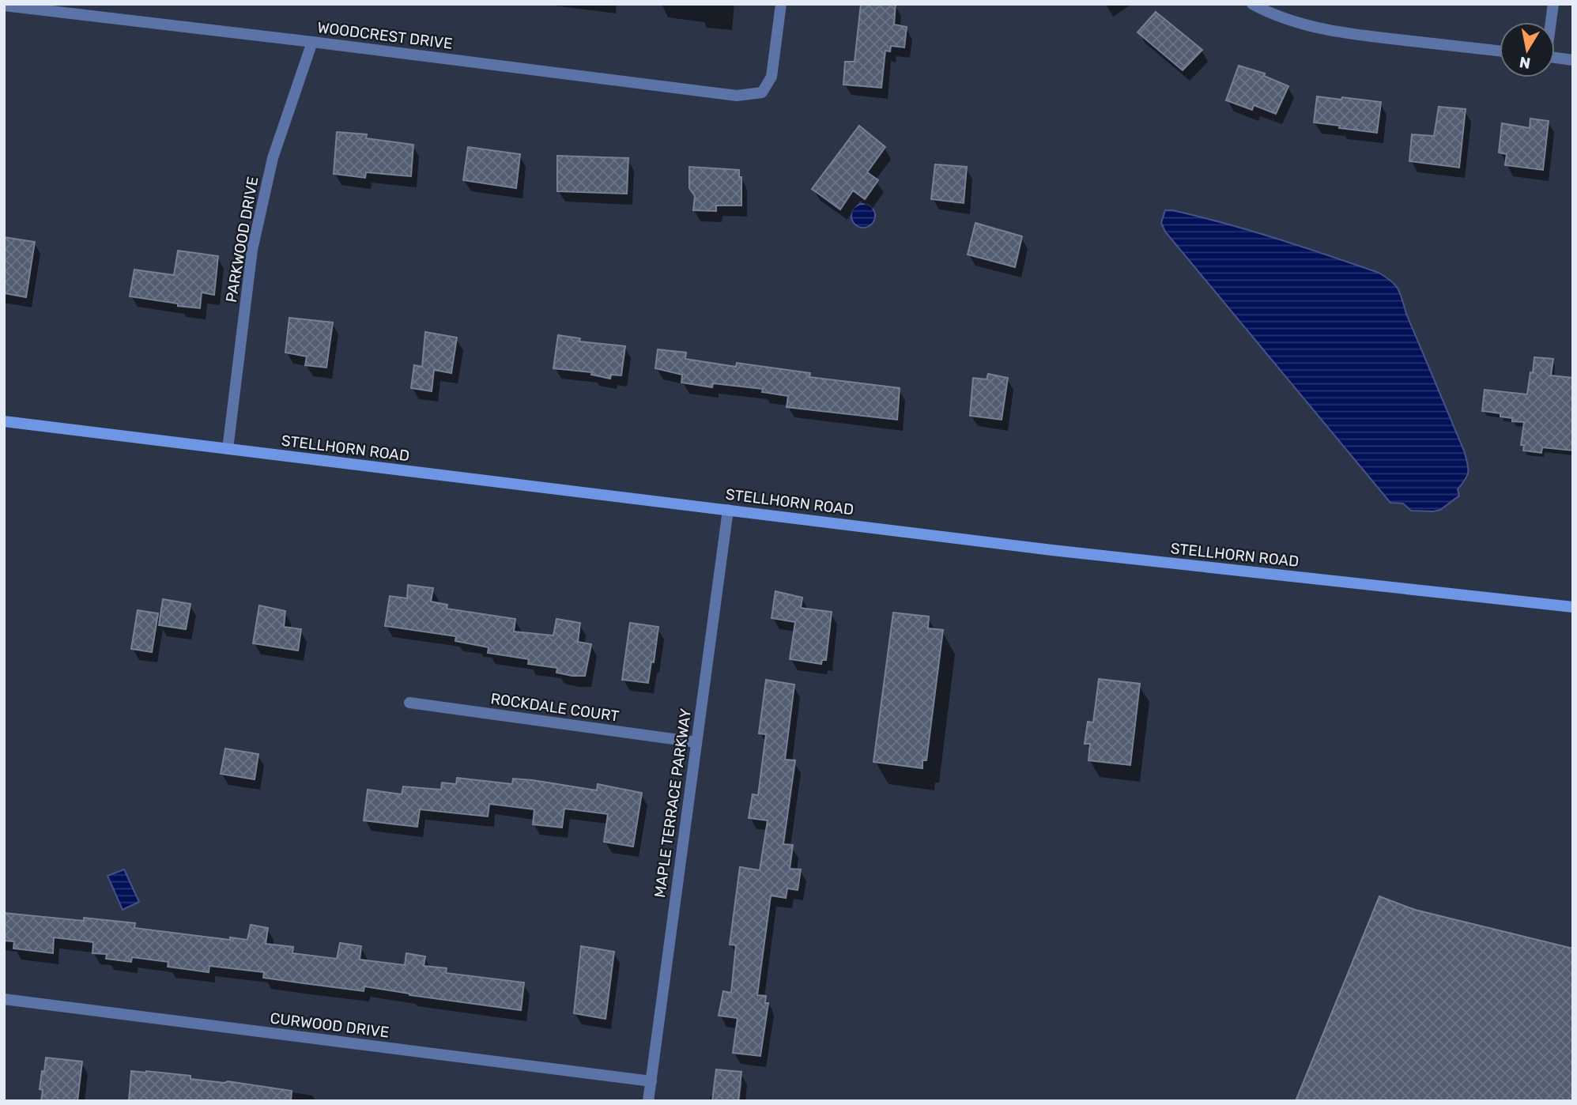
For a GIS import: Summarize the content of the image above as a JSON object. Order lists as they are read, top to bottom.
{
  "streets": {
    "main road": ["STELLHORN ROAD"],
    "street": [
      "WOODCREST DRIVE",
      "PARKWOOD DRIVE",
      "ROCKDALE COURT",
      "MAPLE TERRACE PARKWAY",
      "CURWOOD DRIVE"
    ]
  },
  "crossings": [
    ["WOODCREST DRIVE", "PARKWOOD DRIVE"],
    ["PARKWOOD DRIVE", "STELLHORN ROAD"],
    ["STELLHORN ROAD", "MAPLE TERRACE PARKWAY"],
    ["ROCKDALE COURT", "MAPLE TERRACE PARKWAY"],
    ["MAPLE TERRACE PARKWAY", "CURWOOD DRIVE"]
  ],
  "north": "bottom"
}
